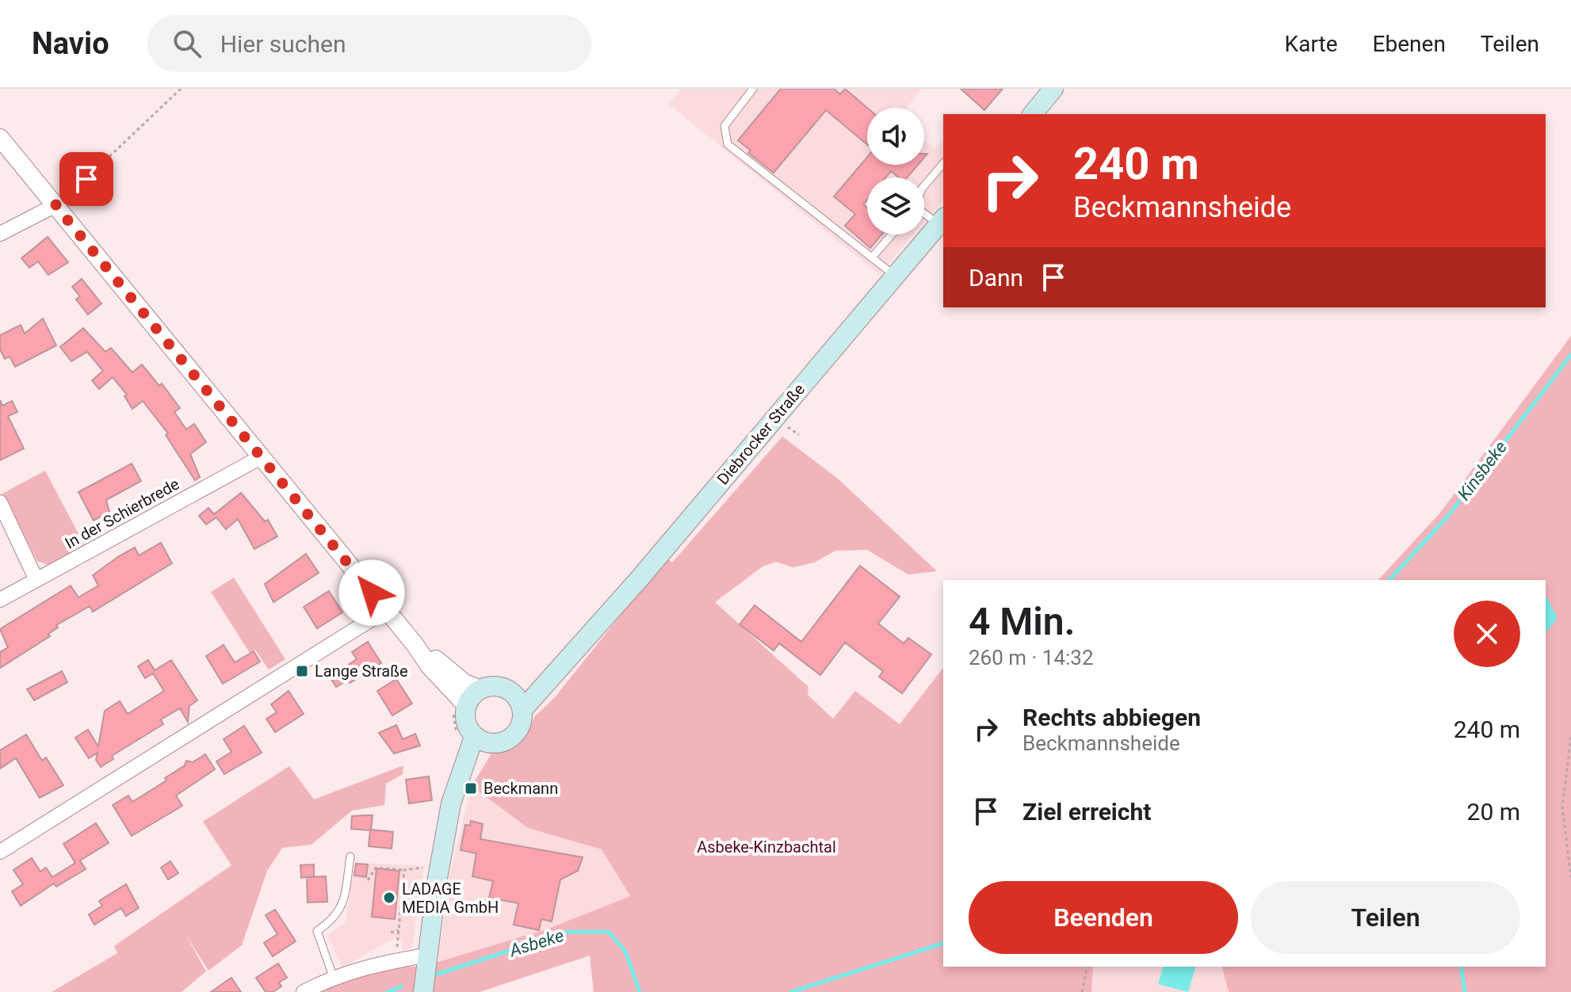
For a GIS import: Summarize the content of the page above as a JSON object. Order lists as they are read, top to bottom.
{
  "streets": {
    "main road": ["Diebrocker Straße"],
    "street": ["In der Schierbrede"]
  },
  "water": ["Kinsbeke", "Asbeke"],
  "parks": ["Asbeke-Kinzbachtal"],
  "places": {
    "transit": ["Lange Straße", "Beckmann"],
    "other": ["LADAGE MEDIA GmbH"]
  },
  "page": {
    "header": "Navio",
    "search": "Hier suchen",
    "nav": ["Karte", "Ebenen", "Teilen"],
    "turn": ["240 m", "Beckmannsheide"],
    "then": "Dann",
    "heading": ["4 Min.", "260 m · 14:32"],
    "list": [
      {
        "name": "Rechts abbiegen",
        "note": "Beckmannsheide",
        "value": "240 m"
      },
      {
        "name": "Ziel erreicht",
        "value": "20 m"
      }
    ],
    "buttons": ["Beenden", "Teilen"]
  }
}
